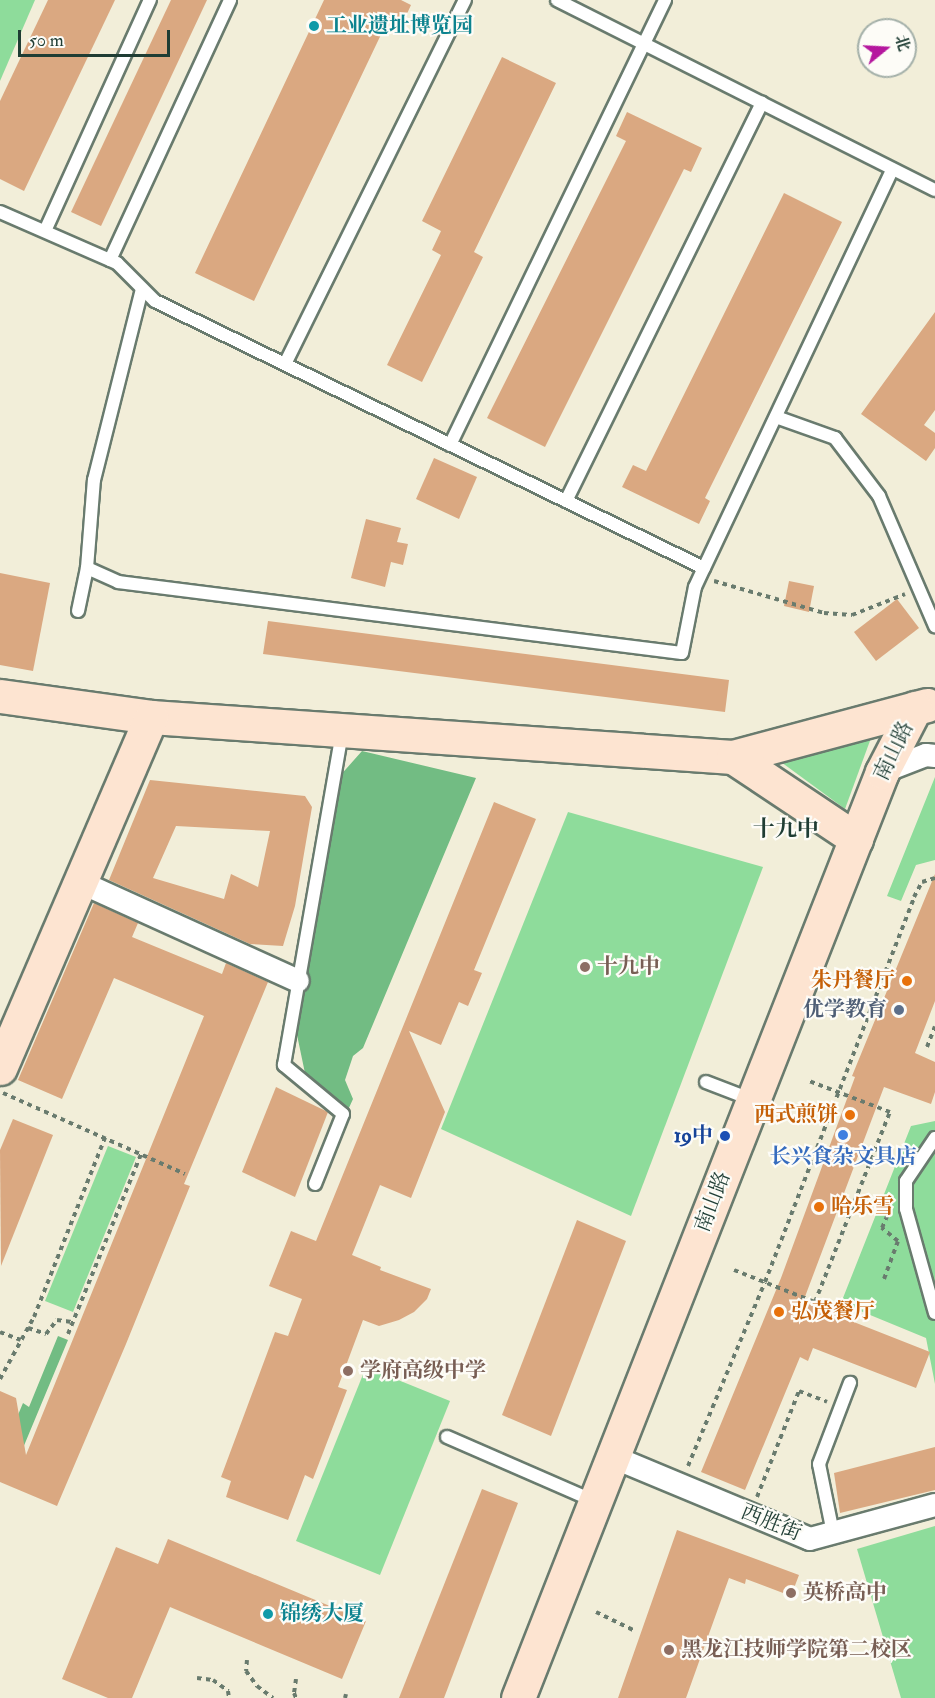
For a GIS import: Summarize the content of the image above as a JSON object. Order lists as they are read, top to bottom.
{
  "streets": {
    "street": ["南山路", "西胜街"]
  },
  "crossings": [
    ["南山路", "西胜街"]
  ],
  "districts": ["十九中"],
  "places": [
    "工业遗址博览园",
    "十九中",
    "朱丹餐厅",
    "优学教育",
    "西式煎饼",
    "长兴食杂文具店",
    "19中",
    "哈乐雪",
    "弘茂餐厅",
    "学府高级中学",
    "英桥高中",
    "锦绣大厦",
    "黑龙江技师学院第二校区"
  ],
  "scale_bar": "50 m",
  "north": "right"
}
